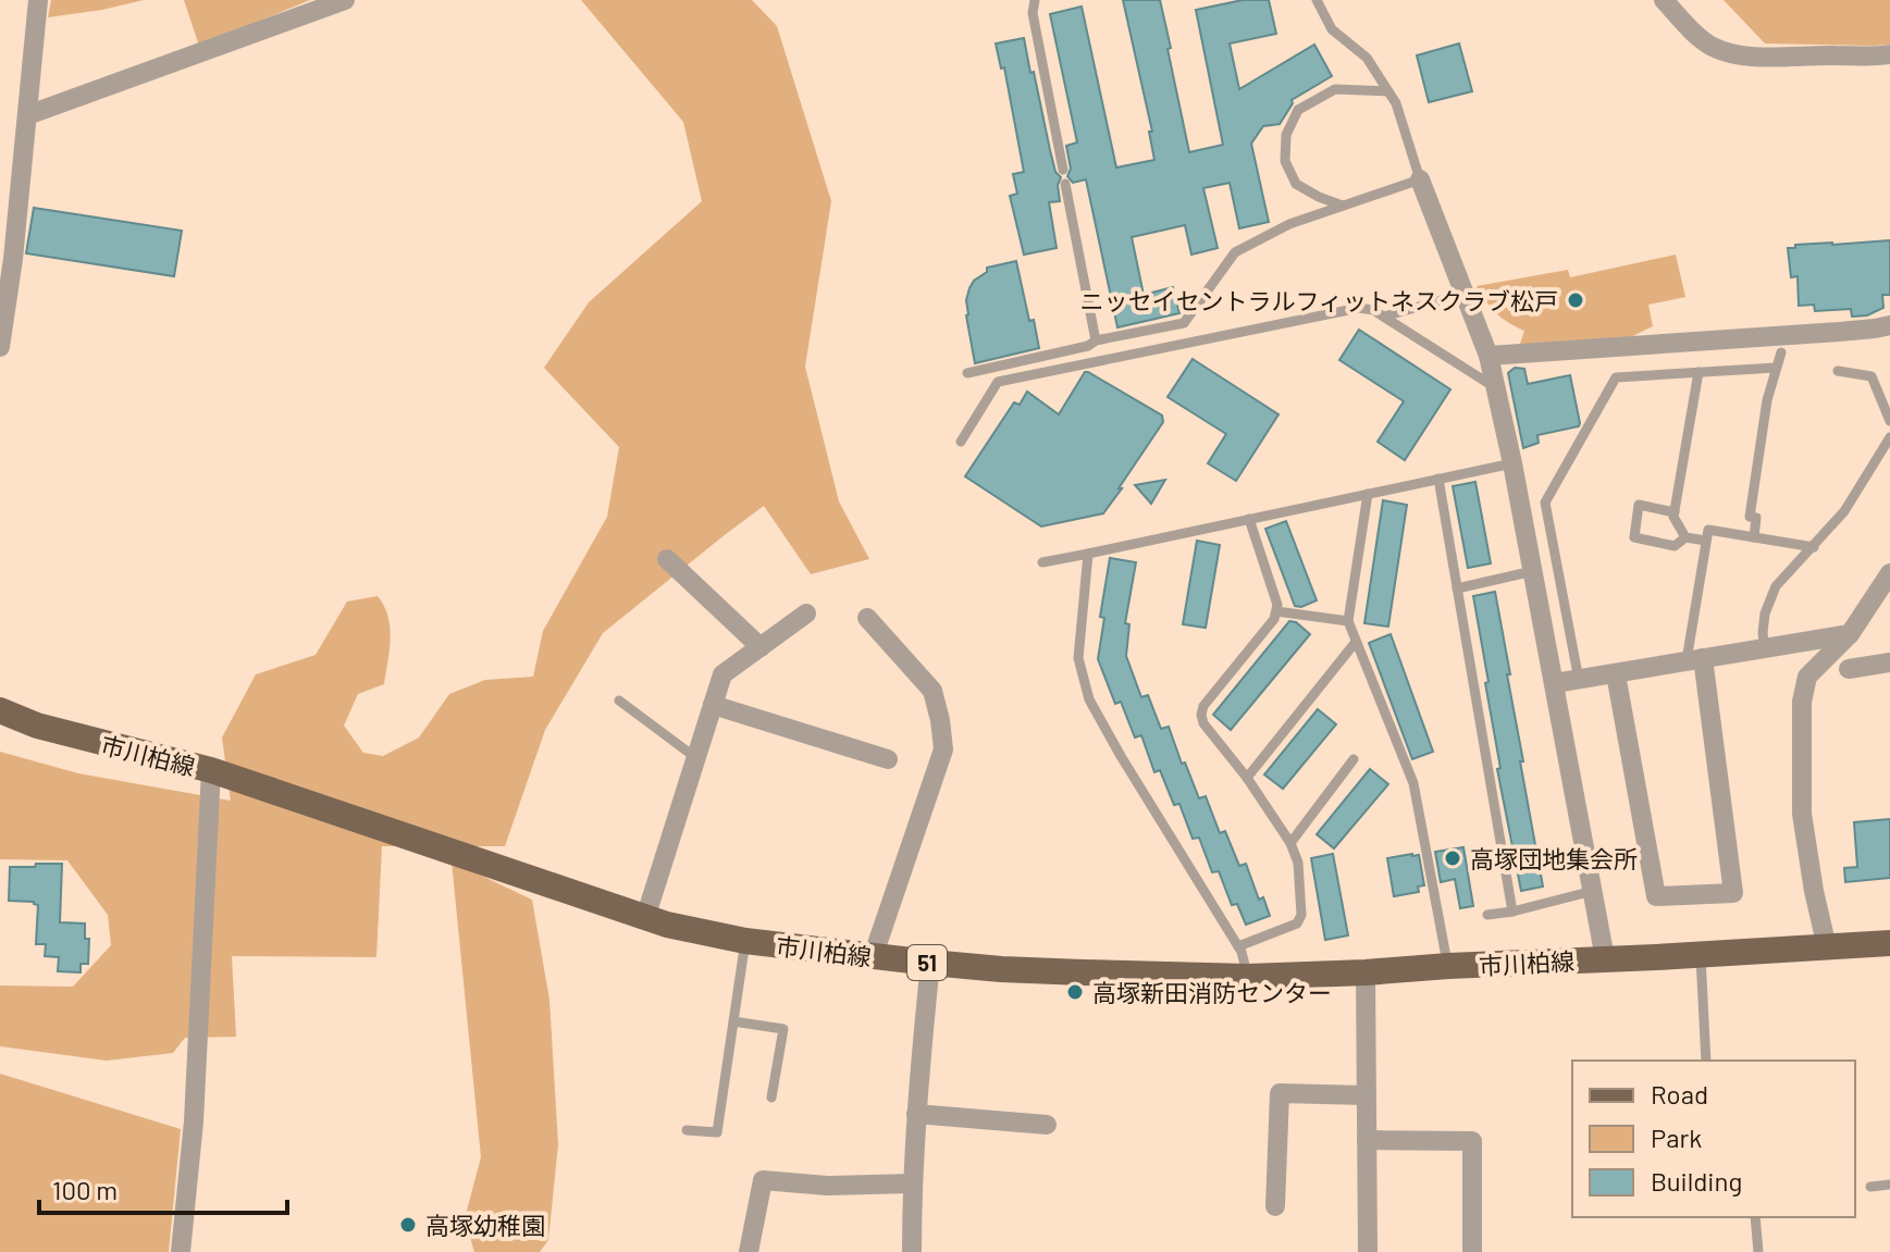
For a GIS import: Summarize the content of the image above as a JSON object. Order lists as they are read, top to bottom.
{
  "streets": {
    "main road": ["市川柏線", "51"]
  },
  "places": [
    "ニッセイセントラルフィットネスクラブ松戸",
    "高塚団地集会所",
    "高塚新田消防センター",
    "高塚幼稚園"
  ],
  "legend": ["Road", "Park", "Building"],
  "scale_bar": "100 m"
}
